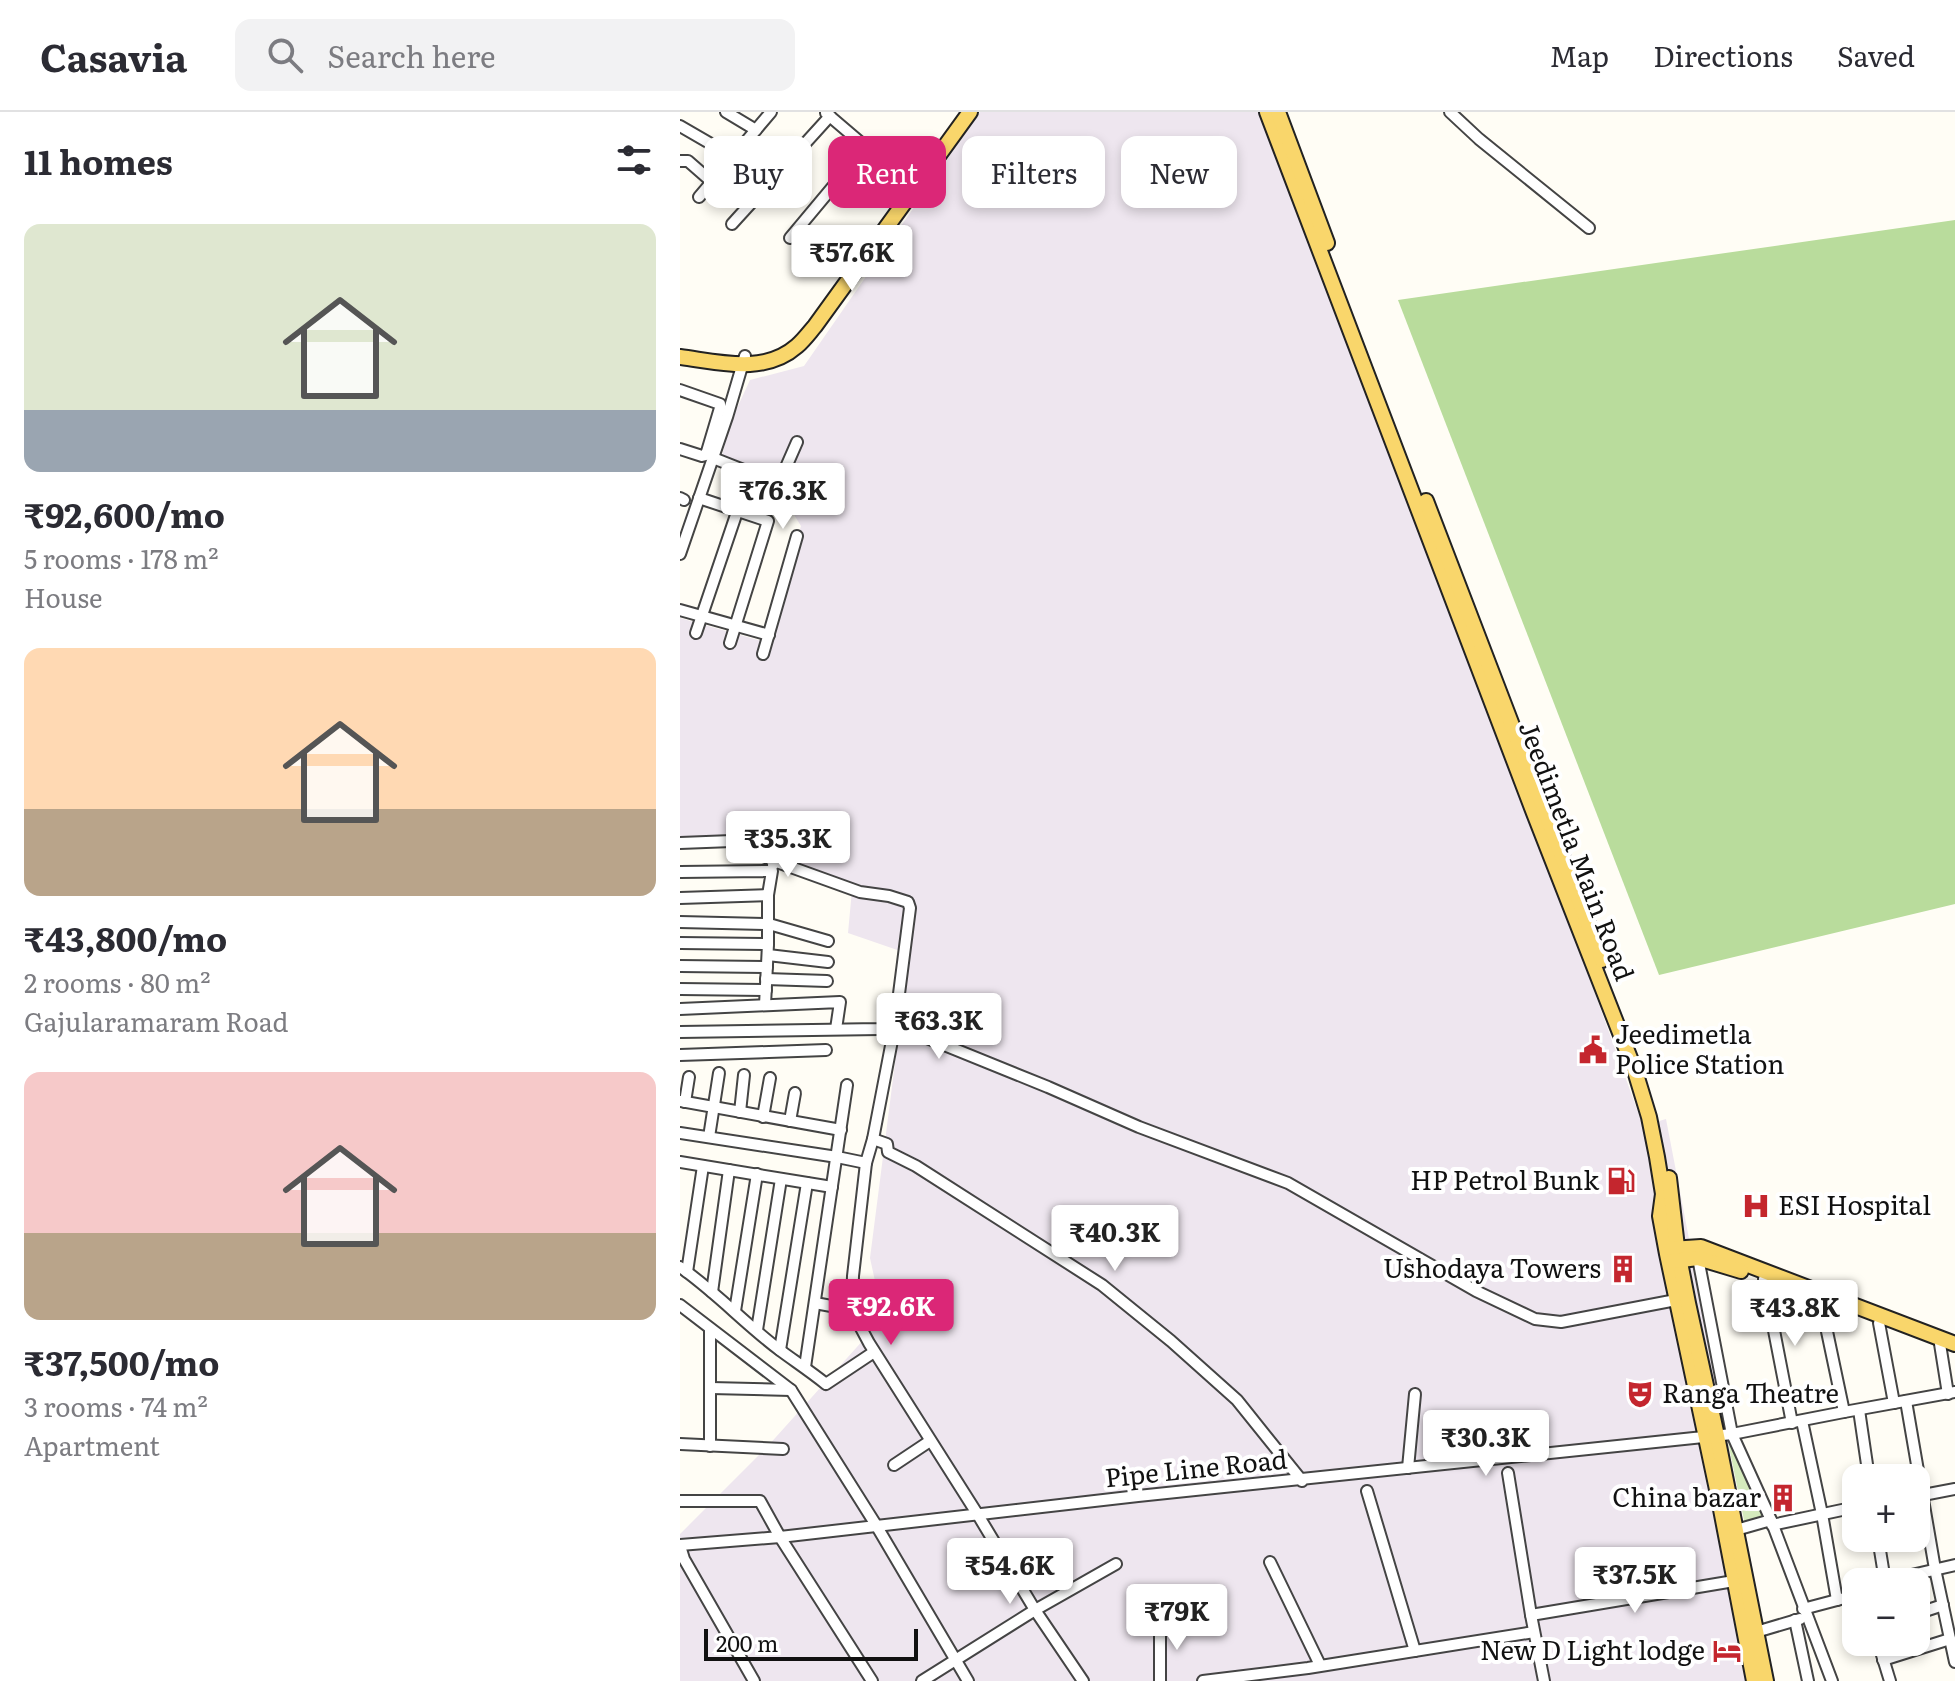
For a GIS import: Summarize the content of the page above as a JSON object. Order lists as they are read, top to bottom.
{
  "streets": {
    "main road": ["Jeedimetla Main Road"],
    "street": ["Pipe Line Road"]
  },
  "crossings": [
    ["Jeedimetla Main Road", "Pipe Line Road"]
  ],
  "places": {
    "public building": ["Jeedimetla Police Station"],
    "fuel station": ["HP Petrol Bunk"],
    "hospital": ["ESI Hospital"],
    "building": ["Ushodaya Towers", "China bazar"],
    "theatre": ["Ranga Theatre"],
    "hotel": ["New D Light lodge"]
  },
  "scale_bar": "200 m",
  "page": {
    "header": "Casavia",
    "search": "Search here",
    "nav": ["Map", "Directions", "Saved"],
    "heading": "11 homes",
    "chip": [
      "Buy",
      "Rent",
      "Filters",
      "New"
    ],
    "list": [
      {
        "name": "₹92,600/mo",
        "note": "5 rooms · 178 m² · House"
      },
      {
        "name": "₹43,800/mo",
        "note": "2 rooms · 80 m² · Gajularamaram Road"
      },
      {
        "name": "₹37,500/mo",
        "note": "3 rooms · 74 m² · Apartment"
      }
    ],
    "price": [
      "₹57.6K",
      "₹76.3K",
      "₹35.3K",
      "₹63.3K",
      "₹40.3K",
      "₹92.6K",
      "₹43.8K",
      "₹30.3K",
      "₹54.6K",
      "₹37.5K",
      "₹79K"
    ],
    "map_buttons": ["+", "−"],
    "scale": "200 m"
  }
}
